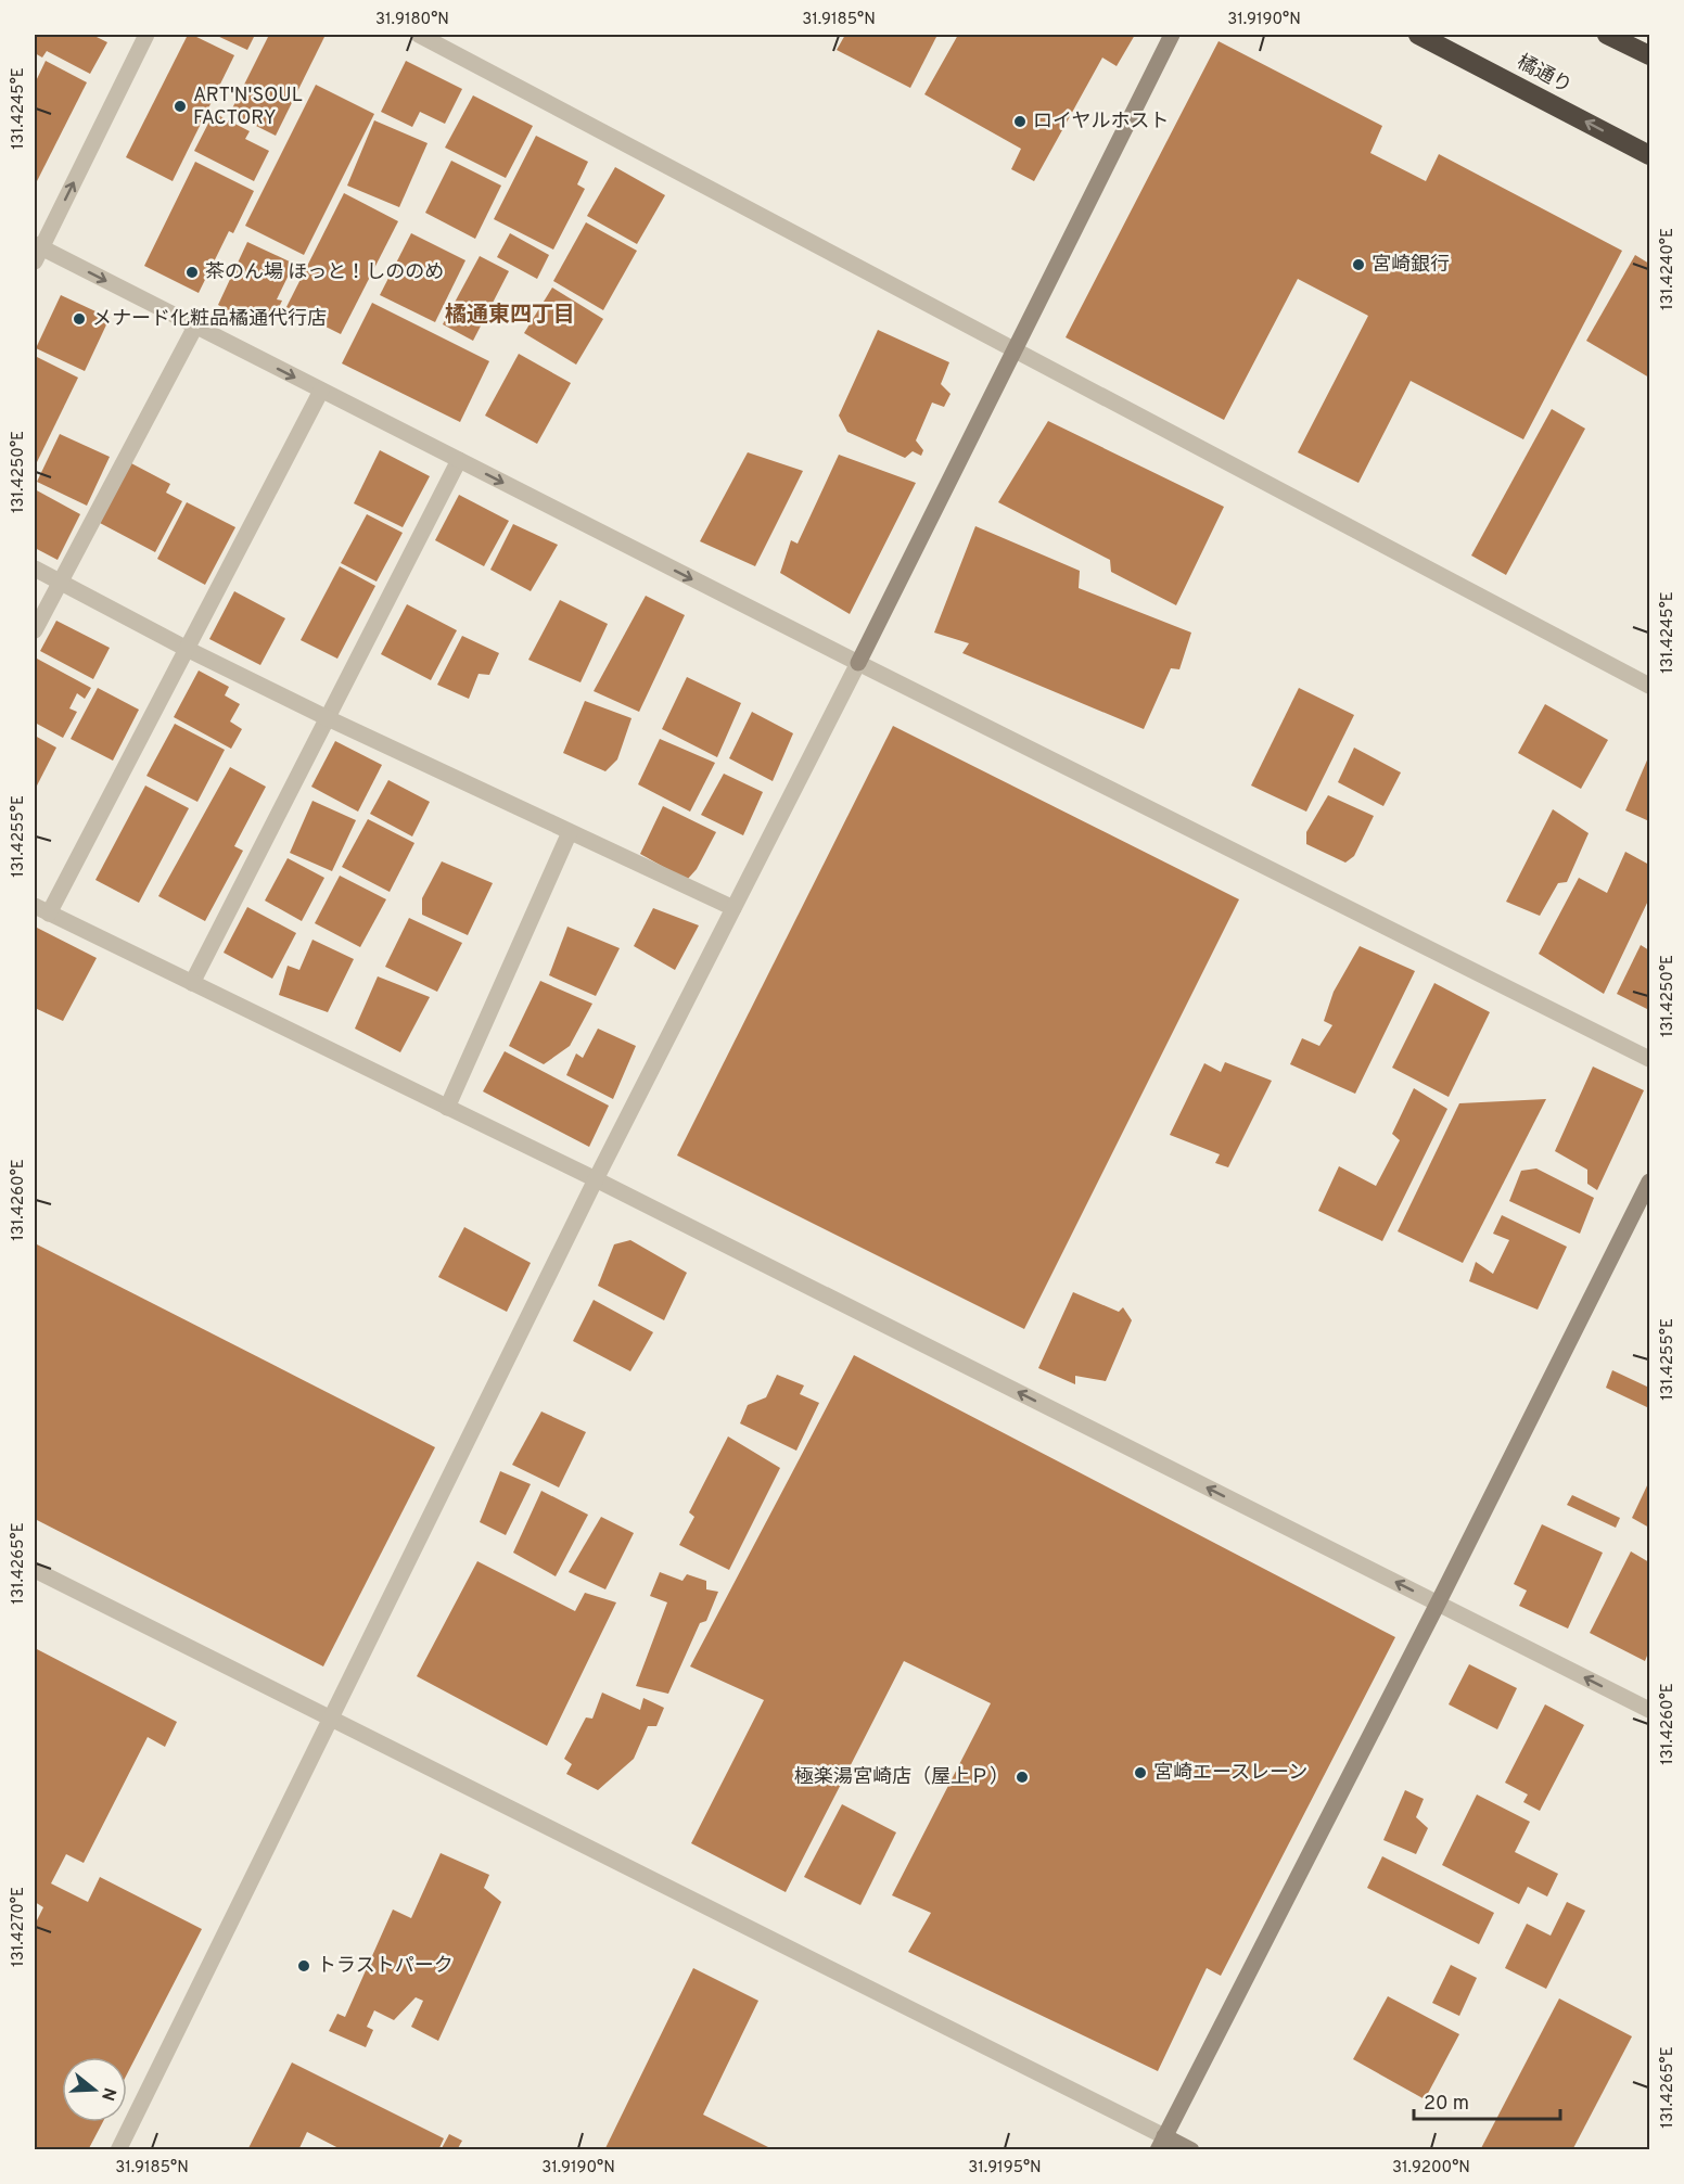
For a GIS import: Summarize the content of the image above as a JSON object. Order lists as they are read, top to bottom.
{
  "streets": {
    "highway": ["橘通り"]
  },
  "one_way": ["橘通り"],
  "districts": ["橘通東四丁目"],
  "places": [
    "ART'N'SOUL FACTORY",
    "ロイヤルホスト",
    "宮崎銀行",
    "茶のん場 ほっと！しののめ",
    "メナード化粧品橘通代行店",
    "宮崎エースレーン",
    "極楽湯宮崎店（屋上Ｐ）",
    "トラストパーク"
  ],
  "scale_bar": "20 m",
  "north": "right",
  "coordinates": [
    "31.9180°N",
    "31.9185°N",
    "31.9190°N",
    "131.4245°E",
    "131.4240°E",
    "131.4250°E",
    "131.4255°E",
    "131.4260°E",
    "131.4265°E",
    "131.4270°E",
    "31.9195°N",
    "31.9200°N"
  ]
}
